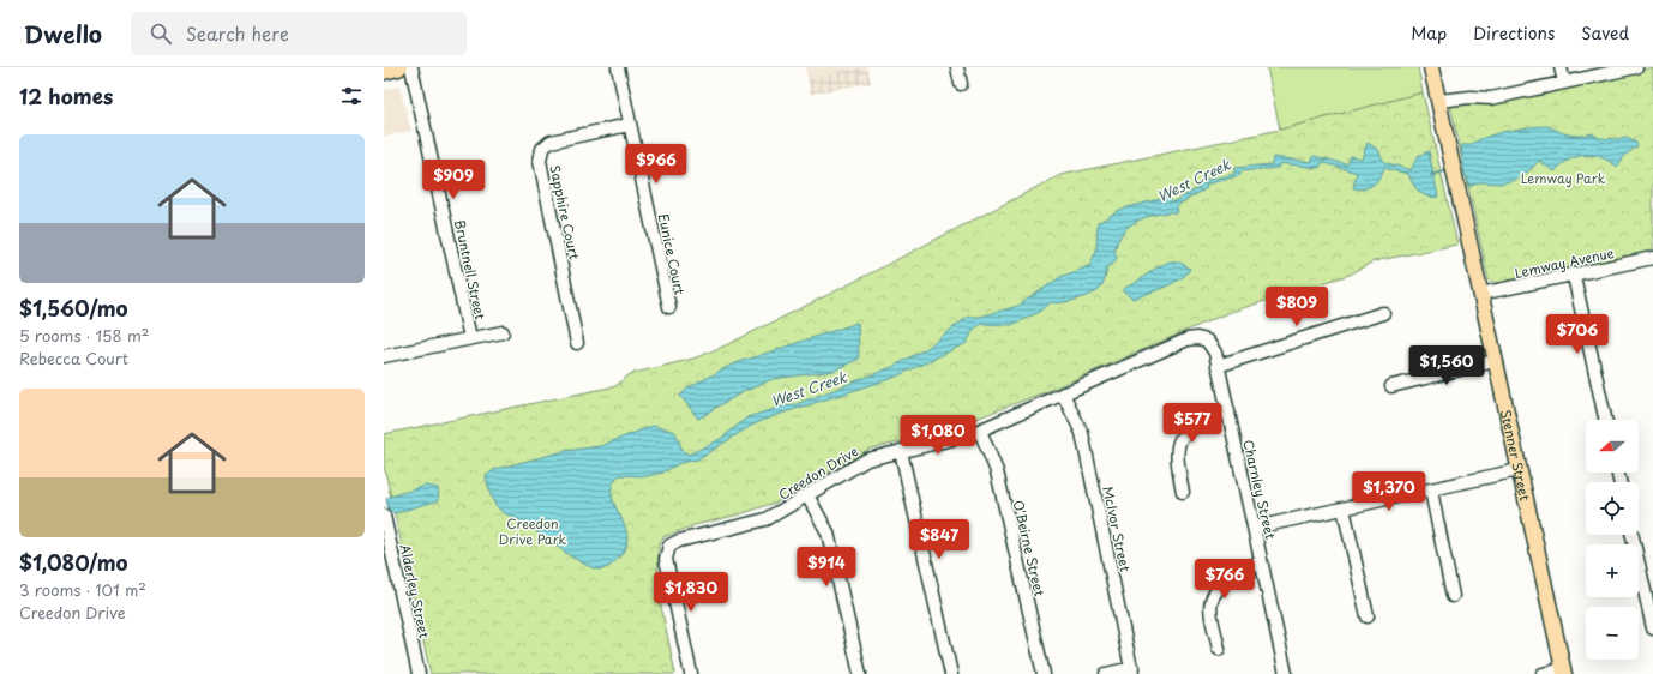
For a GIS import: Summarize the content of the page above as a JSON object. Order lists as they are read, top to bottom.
{
  "streets": {
    "main road": ["Stenner Street"],
    "street": [
      "Sapphire Court",
      "Eunice Court",
      "Lemway Avenue",
      "Bruntnell Street",
      "Creedon Drive",
      "Charnley Street",
      "McIvor Street",
      "O'Beirne Street",
      "Alderley Street"
    ]
  },
  "crossings": [
    ["Sapphire Court", "Eunice Court"],
    ["Lemway Avenue", "Stenner Street"],
    ["Creedon Drive", "Charnley Street"],
    ["Creedon Drive", "McIvor Street"],
    ["Creedon Drive", "O'Beirne Street"]
  ],
  "water": ["West Creek"],
  "parks": ["Lemway Park", "Creedon Drive Park"],
  "north": "left",
  "page": {
    "header": "Dwello",
    "search": "Search here",
    "nav": ["Map", "Directions", "Saved"],
    "heading": "12 homes",
    "list": [
      {
        "name": "$1,560/mo",
        "note": "5 rooms · 158 m² · Rebecca Court"
      },
      {
        "name": "$1,080/mo",
        "note": "3 rooms · 101 m² · Creedon Drive"
      }
    ],
    "price": [
      "$966",
      "$909",
      "$809",
      "$706",
      "$1,560",
      "$577",
      "$1,080",
      "$1,370",
      "$847",
      "$914",
      "$766",
      "$1,830"
    ],
    "map_buttons": ["+", "−"]
  }
}
